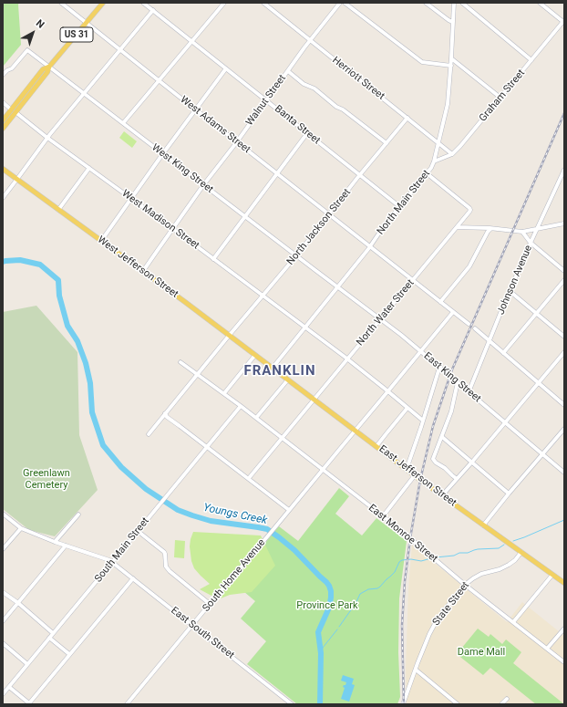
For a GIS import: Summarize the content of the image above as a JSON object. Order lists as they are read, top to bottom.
{
  "streets": {
    "main road": ["US 31", "West Jefferson Street", "East Jefferson Street"],
    "street": [
      "Herriott Street",
      "Graham Street",
      "Walnut Street",
      "West Adams Street",
      "Banta Street",
      "West King Street",
      "North Main Street",
      "West Madison Street",
      "North Jackson Street",
      "Johnson Avenue",
      "North Water Street",
      "East King Street",
      "East Monroe Street",
      "South Main Street",
      "South Home Avenue",
      "State Street",
      "East South Street"
    ]
  },
  "crossings": [
    ["US 31", "West Adams Street"],
    ["US 31", "West King Street"],
    ["US 31", "West Madison Street"],
    ["Herriott Street", "Graham Street"],
    ["Herriott Street", "Walnut Street"],
    ["Herriott Street", "North Main Street"],
    ["Herriott Street", "North Jackson Street"],
    ["Graham Street", "North Main Street"],
    ["Walnut Street", "West Adams Street"],
    ["Walnut Street", "Banta Street"],
    ["Walnut Street", "West King Street"],
    ["Walnut Street", "West Madison Street"],
    ["Walnut Street", "West Jefferson Street"],
    ["West Adams Street", "North Main Street"],
    ["West Adams Street", "North Jackson Street"],
    ["West Adams Street", "North Water Street"],
    ["West Adams Street", "South Home Avenue"],
    ["Banta Street", "North Main Street"],
    ["Banta Street", "North Jackson Street"],
    ["West King Street", "North Main Street"],
    ["West King Street", "North Jackson Street"],
    ["West King Street", "East King Street"],
    ["North Main Street", "West Madison Street"],
    ["North Main Street", "West Jefferson Street"],
    ["North Main Street", "North Water Street"],
    ["North Main Street", "East King Street"],
    ["North Main Street", "East Jefferson Street"],
    ["West Madison Street", "North Jackson Street"],
    ["West Madison Street", "North Water Street"],
    ["West Madison Street", "South Home Avenue"],
    ["North Jackson Street", "West Jefferson Street"],
    ["North Jackson Street", "East Monroe Street"],
    ["West Jefferson Street", "East Jefferson Street"],
    ["Johnson Avenue", "East King Street"],
    ["North Water Street", "East King Street"],
    ["North Water Street", "East Jefferson Street"],
    ["North Water Street", "East Monroe Street"],
    ["East King Street", "South Home Avenue"],
    ["East Jefferson Street", "South Home Avenue"],
    ["East Jefferson Street", "State Street"],
    ["East Monroe Street", "South Main Street"],
    ["East Monroe Street", "South Home Avenue"],
    ["East Monroe Street", "State Street"],
    ["South Main Street", "East South Street"],
    ["South Home Avenue", "East South Street"]
  ],
  "districts": ["FRANKLIN"],
  "water": ["Youngs Creek"],
  "parks": ["Greenlawn Cemetery", "Province Park", "Dame Mall"],
  "north": "top right"
}
